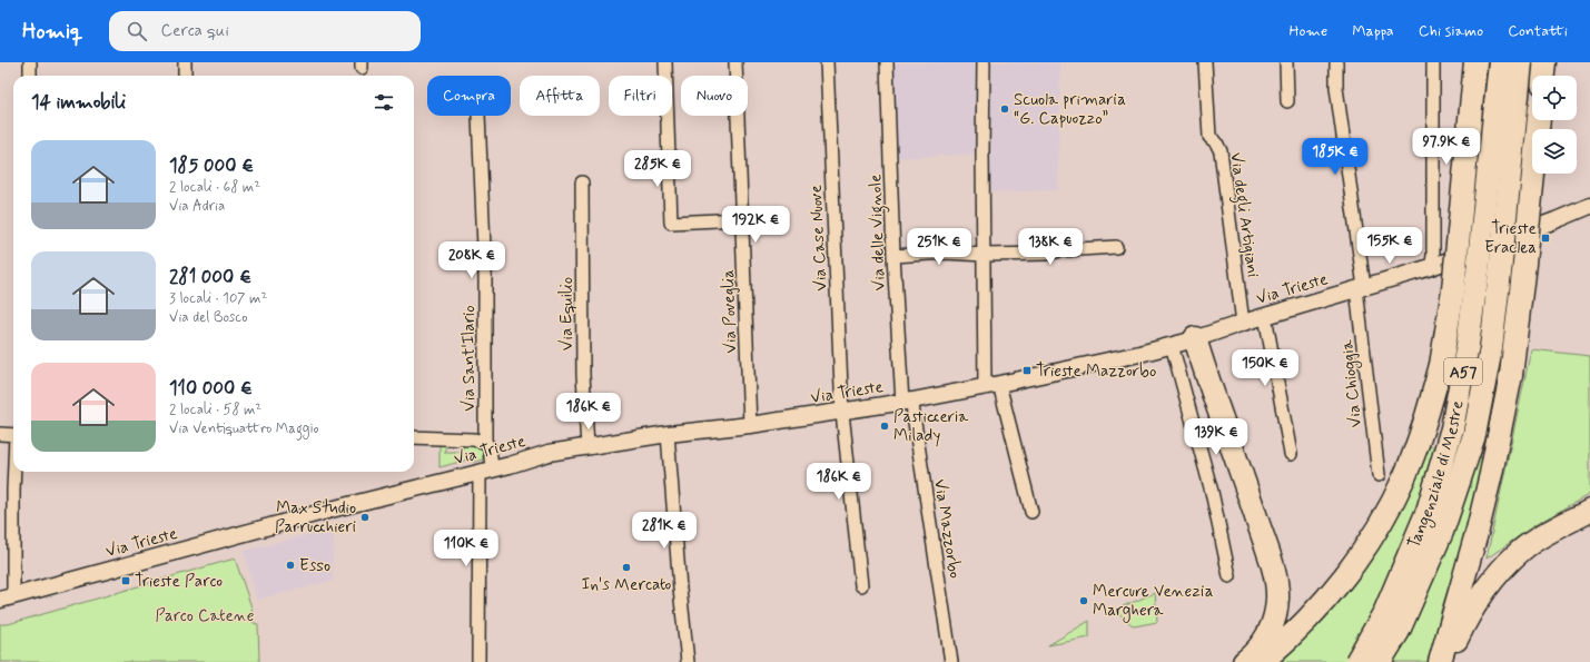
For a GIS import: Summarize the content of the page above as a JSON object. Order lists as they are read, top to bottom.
{
  "streets": {
    "highway": ["A57", "Tangenziale di Mestre"],
    "street": [
      "Via degli Artigiani",
      "Via delle Vignole",
      "Via Case Nuove",
      "Via Trieste",
      "Via Poveglia",
      "Via Equilio",
      "Via Sant'Ilario",
      "Via Chioggia",
      "Via Mazzorbo"
    ]
  },
  "crossings": [
    ["Via degli Artigiani", "Via Trieste"],
    ["Via delle Vignole", "Via Trieste"],
    ["Via delle Vignole", "Via Mazzorbo"],
    ["Via Case Nuove", "Via Trieste"],
    ["Via Trieste", "Via Poveglia"],
    ["Via Trieste", "Via Equilio"],
    ["Via Trieste", "Via Sant'Ilario"],
    ["Via Trieste", "Via Chioggia"],
    ["Via Trieste", "Via Mazzorbo"]
  ],
  "parks": ["Parco Catene"],
  "places": {
    "other": [
      "Scuola primaria “G. Capuozzo”",
      "Pasticceria Milady",
      "Max Studio Parrucchieri",
      "Esso",
      "In's Mercato",
      "Mercure Venezia Marghera"
    ],
    "transit": ["Trieste Eraclea", "Trieste Mazzorbo", "Trieste Parco"]
  },
  "page": {
    "header": "Homiq",
    "search": "Cerca qui",
    "nav": [
      "Home",
      "Mappa",
      "Chi siamo",
      "Contatti"
    ],
    "chip": [
      "Compra",
      "Affitta",
      "Filtri",
      "Nuovo"
    ],
    "heading": "14 immobili",
    "price": [
      "97.9K €",
      "185K €",
      "285K €",
      "192K €",
      "155K €",
      "251K €",
      "138K €",
      "208K €",
      "150K €",
      "186K €",
      "139K €",
      "186K €",
      "281K €",
      "110K €"
    ],
    "list": [
      {
        "name": "185 000 €",
        "note": "2 locali · 68 m² · Via Adria"
      },
      {
        "name": "281 000 €",
        "note": "3 locali · 107 m² · Via del Bosco"
      },
      {
        "name": "110 000 €",
        "note": "2 locali · 58 m² · Via Ventiquattro Maggio"
      }
    ]
  }
}
